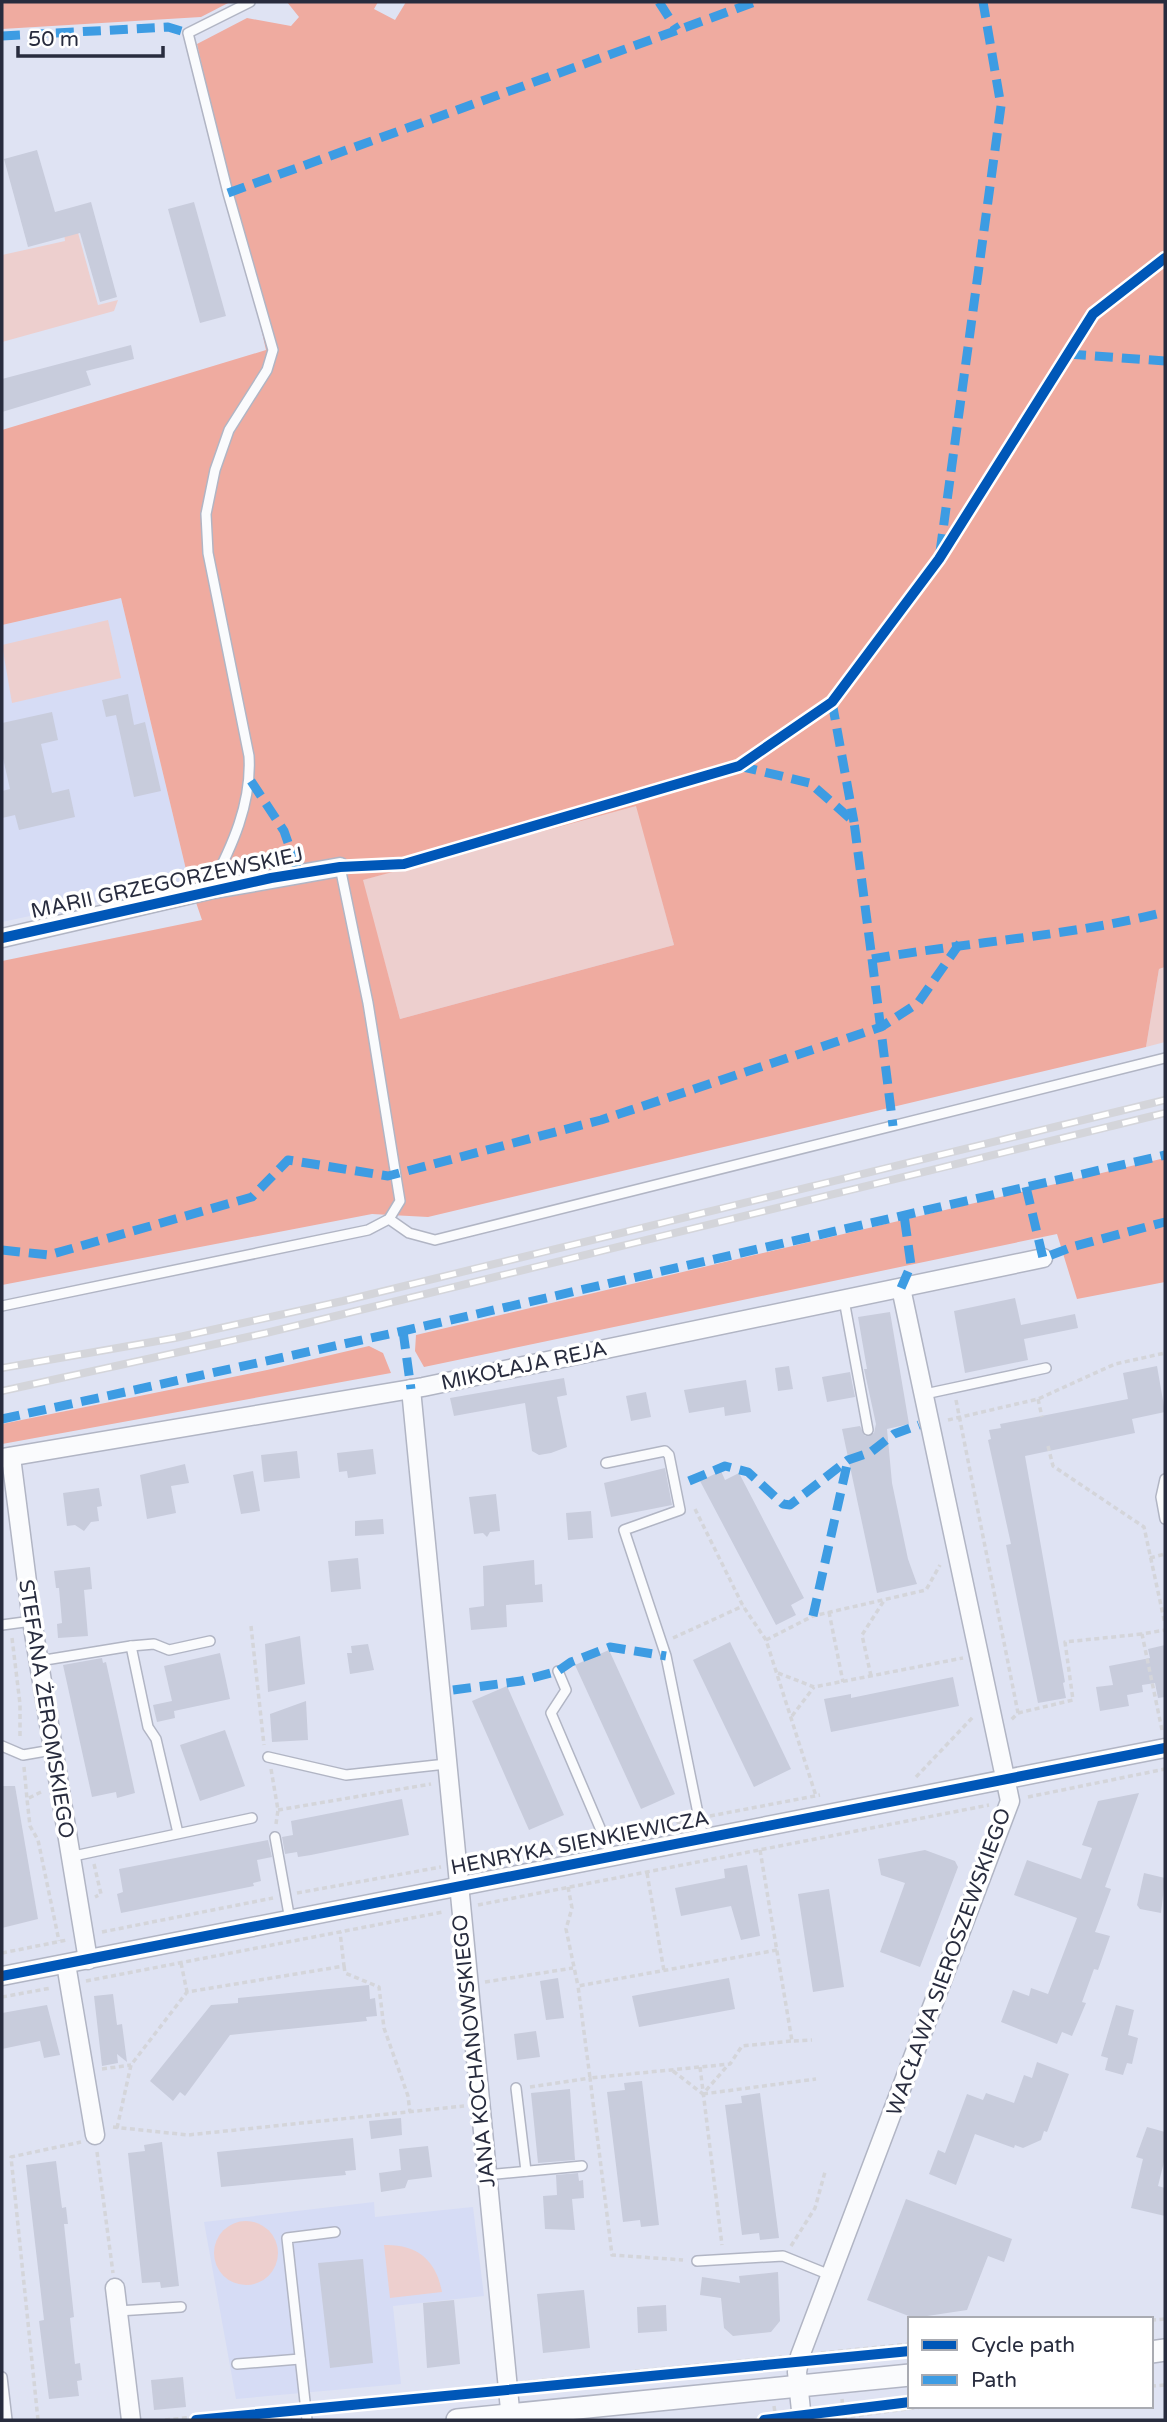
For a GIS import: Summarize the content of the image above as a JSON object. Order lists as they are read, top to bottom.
{
  "streets": {
    "street": [
      "MARII GRZEGORZEWSKIEJ",
      "MIKOŁAJA REJA",
      "STEFANA ŻEROMSKIEGO",
      "HENRYKA SIENKIEWICZA",
      "WACŁAWA SIEROSZEWSKIEGO",
      "JANA KOCHANOWSKIEGO"
    ]
  },
  "crossings": [
    ["MIKOŁAJA REJA", "STEFANA ŻEROMSKIEGO"],
    ["MIKOŁAJA REJA", "WACŁAWA SIEROSZEWSKIEGO"],
    ["MIKOŁAJA REJA", "JANA KOCHANOWSKIEGO"],
    ["STEFANA ŻEROMSKIEGO", "HENRYKA SIENKIEWICZA"],
    ["HENRYKA SIENKIEWICZA", "WACŁAWA SIEROSZEWSKIEGO"],
    ["HENRYKA SIENKIEWICZA", "JANA KOCHANOWSKIEGO"]
  ],
  "legend": ["Cycle path", "Path"],
  "scale_bar": "50 m"
}
